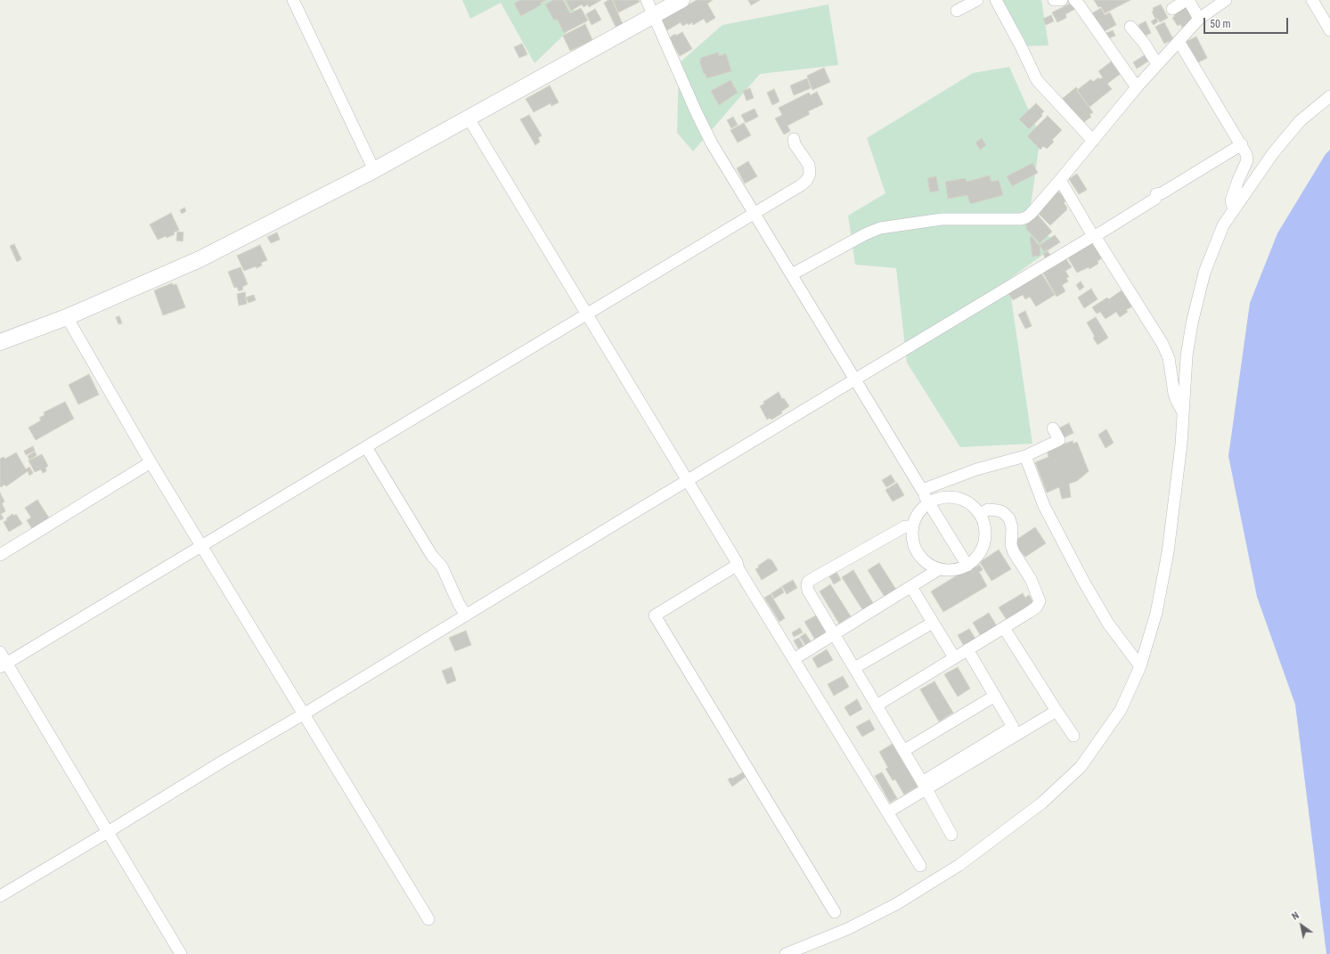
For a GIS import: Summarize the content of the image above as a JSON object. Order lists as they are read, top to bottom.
{
  "scale_bar": "50 m",
  "north": "top left"
}
